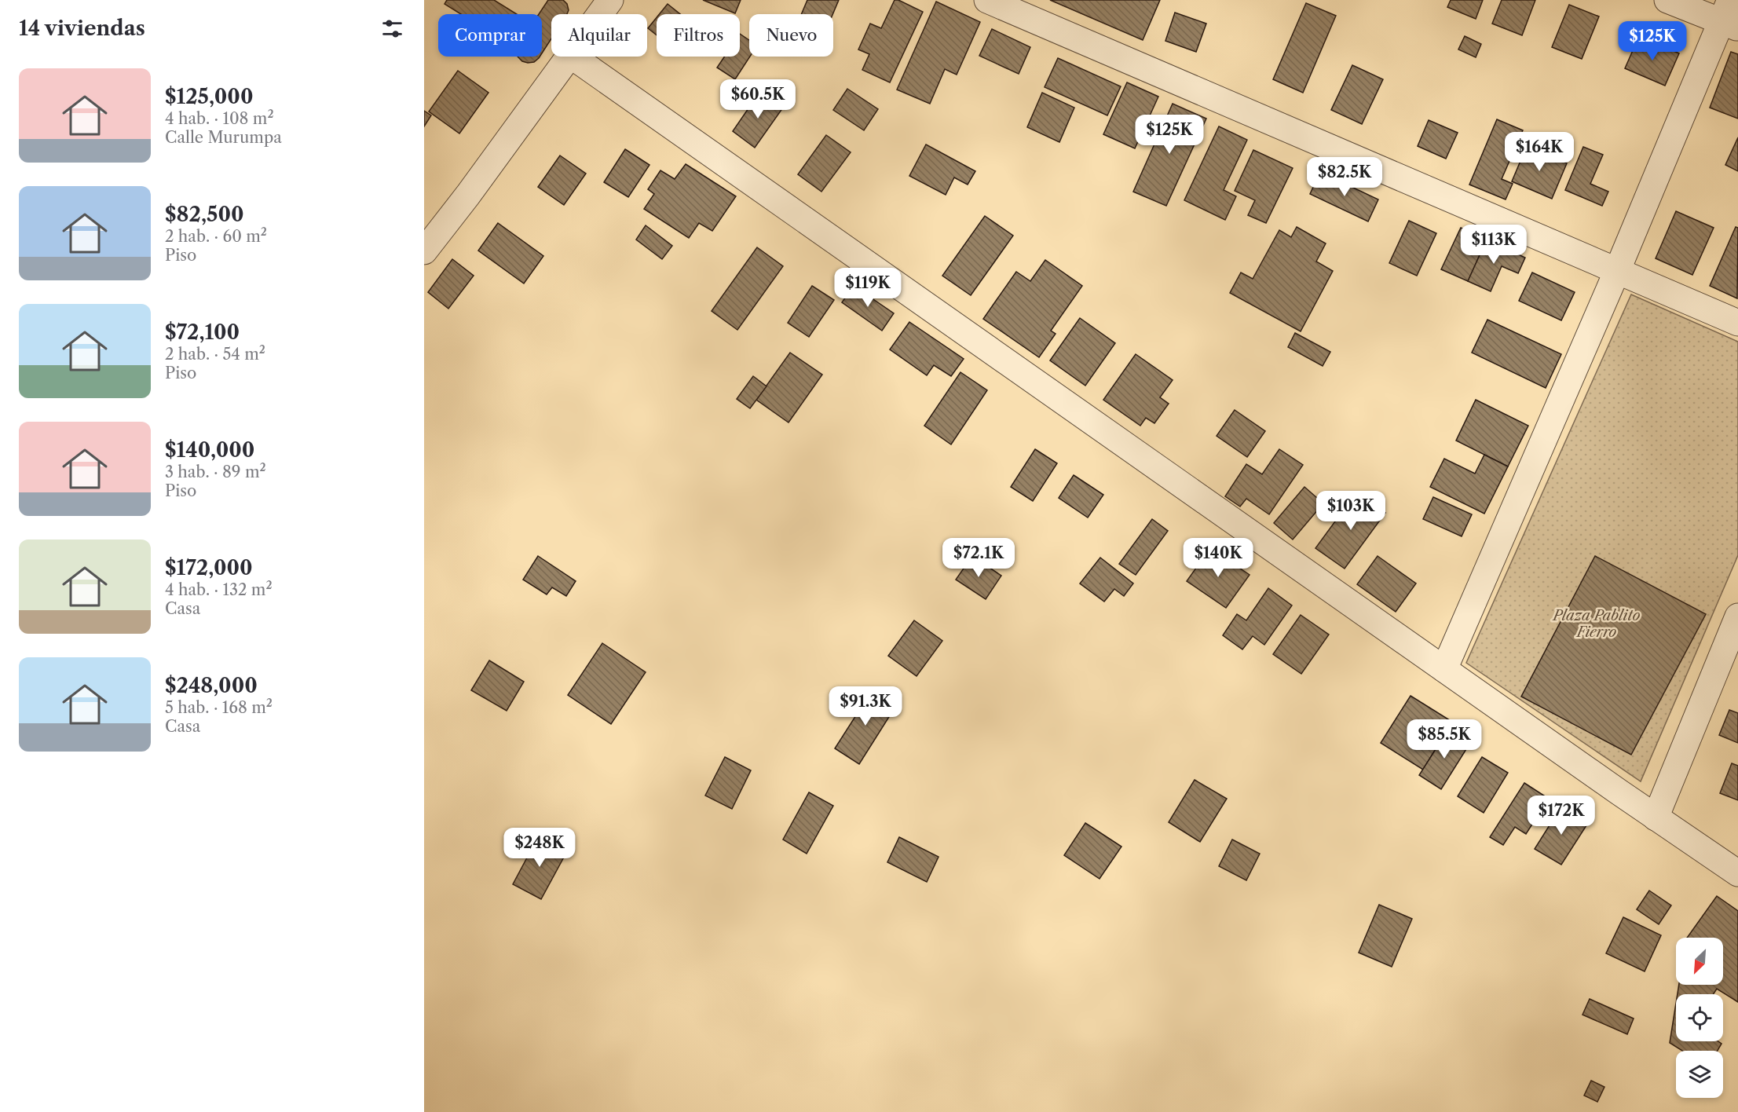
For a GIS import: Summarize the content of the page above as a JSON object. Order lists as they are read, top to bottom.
{
  "parks": ["Plaza Pablito Fierro"],
  "north": "bottom left",
  "page": {
    "heading": "14 viviendas",
    "chip": [
      "Comprar",
      "Alquilar",
      "Filtros",
      "Nuevo"
    ],
    "price": [
      "$125K",
      "$60.5K",
      "$125K",
      "$164K",
      "$82.5K",
      "$113K",
      "$119K",
      "$103K",
      "$72.1K",
      "$140K",
      "$91.3K",
      "$85.5K",
      "$172K",
      "$248K"
    ],
    "list": [
      {
        "name": "$125,000",
        "note": "4 hab. · 108 m² · Calle Murumpa"
      },
      {
        "name": "$82,500",
        "note": "2 hab. · 60 m² · Piso"
      },
      {
        "name": "$72,100",
        "note": "2 hab. · 54 m² · Piso"
      },
      {
        "name": "$140,000",
        "note": "3 hab. · 89 m² · Piso"
      },
      {
        "name": "$172,000",
        "note": "4 hab. · 132 m² · Casa"
      },
      {
        "name": "$248,000",
        "note": "5 hab. · 168 m² · Casa"
      }
    ]
  }
}
